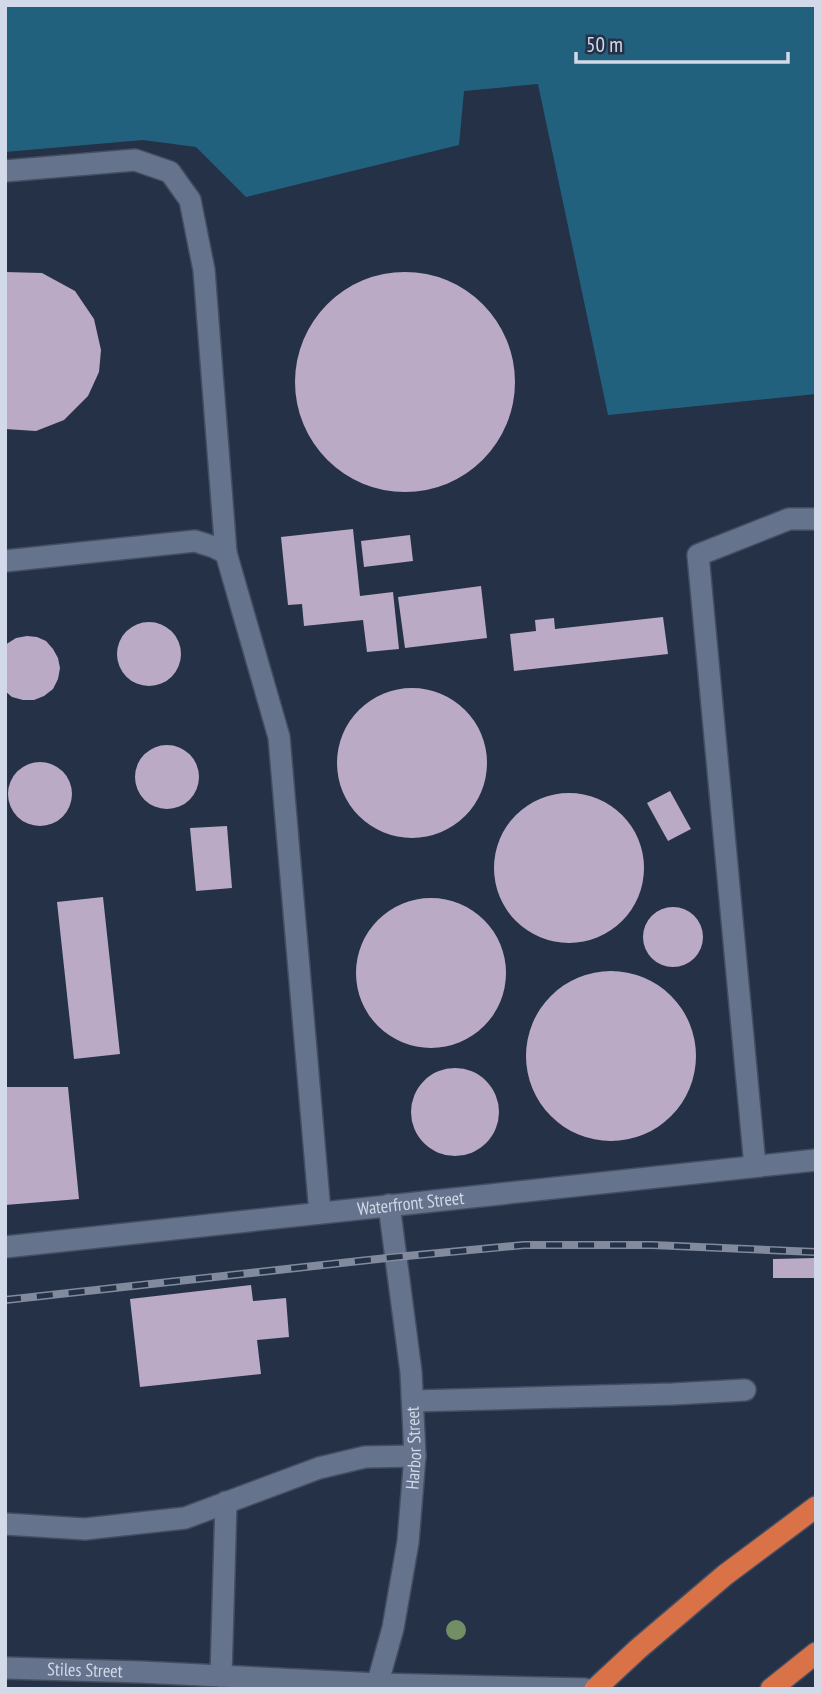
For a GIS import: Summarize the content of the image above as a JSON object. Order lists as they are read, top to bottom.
{
  "streets": {
    "street": ["Waterfront Street", "Harbor Street", "Stiles Street"]
  },
  "crossings": [
    ["Waterfront Street", "Harbor Street"],
    ["Harbor Street", "Stiles Street"]
  ],
  "scale_bar": "50 m"
}
